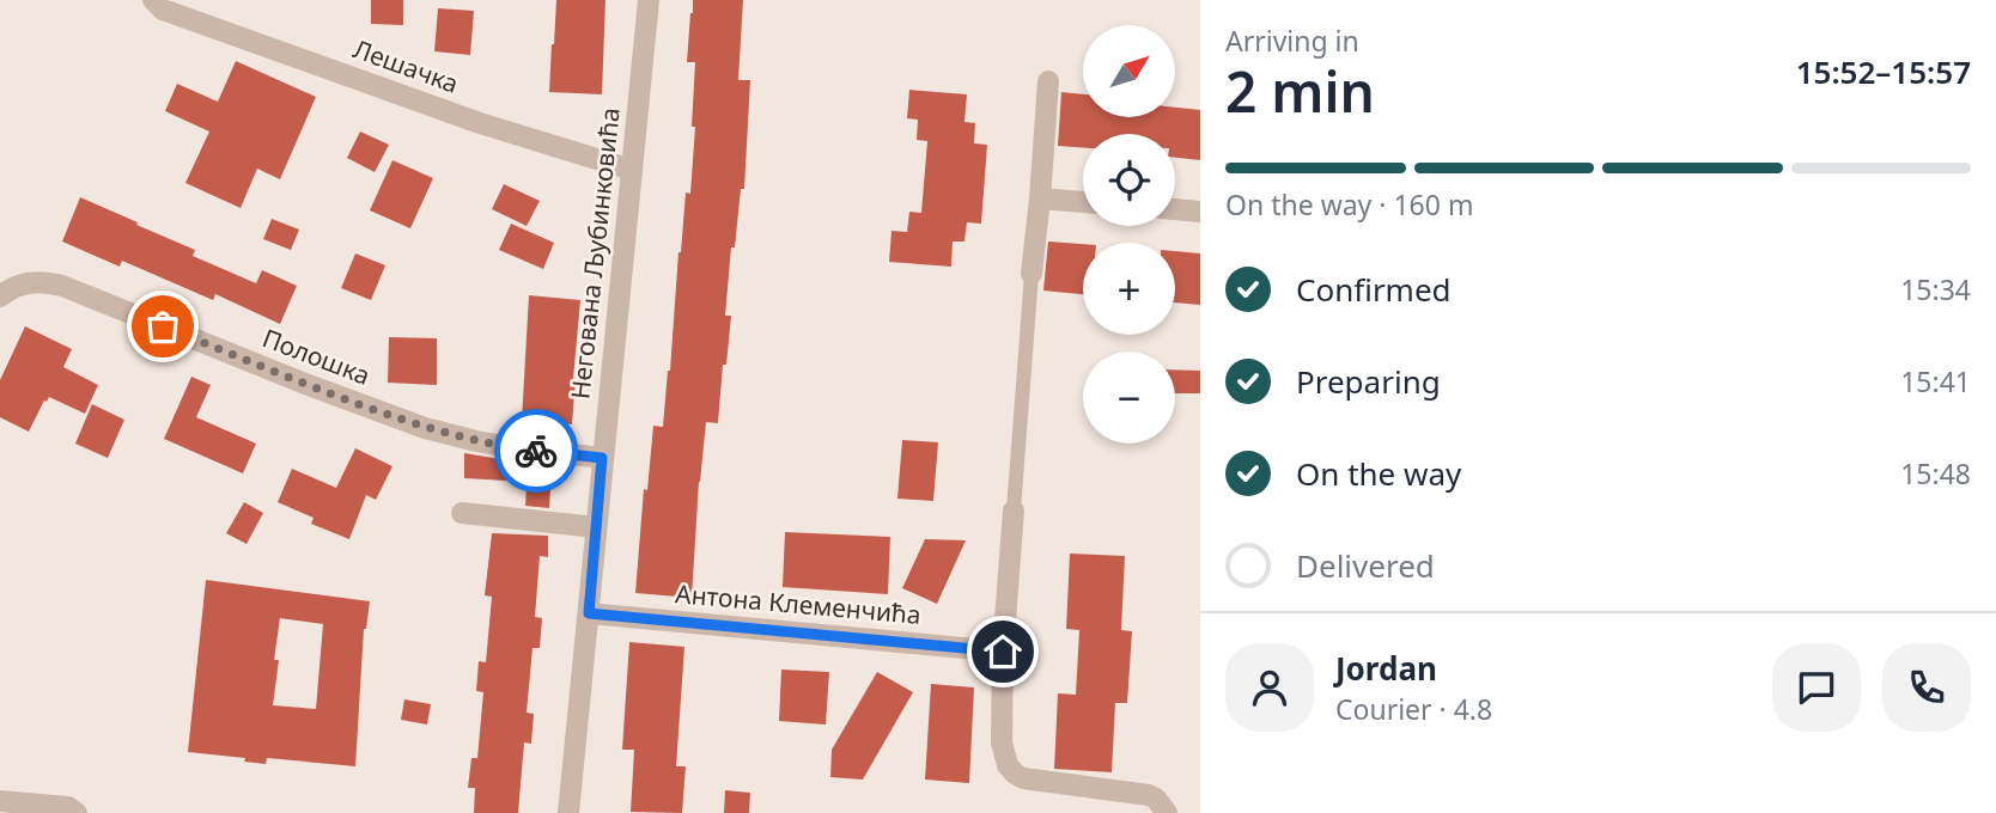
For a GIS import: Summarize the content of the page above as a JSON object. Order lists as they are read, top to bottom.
{
  "streets": {
    "street": [
      "Лешачка",
      "Негована Љубинковића",
      "Полошка",
      "Антона Клеменчића"
    ]
  },
  "crossings": [
    ["Лешачка", "Негована Љубинковића"],
    ["Негована Љубинковића", "Полошка"],
    ["Негована Љубинковића", "Антона Клеменчића"]
  ],
  "north": "top right",
  "page": {
    "heading": ["2 min", "Arriving in", "15:52–15:57"],
    "panel": ["Jordan", "Courier · 4.8"],
    "map_buttons": ["+", "−"],
    "bar": "On the way · 160 m",
    "list": [
      ["Confirmed", "15:34"],
      ["Preparing", "15:41"],
      ["On the way", "15:48"],
      "Delivered"
    ]
  }
}
